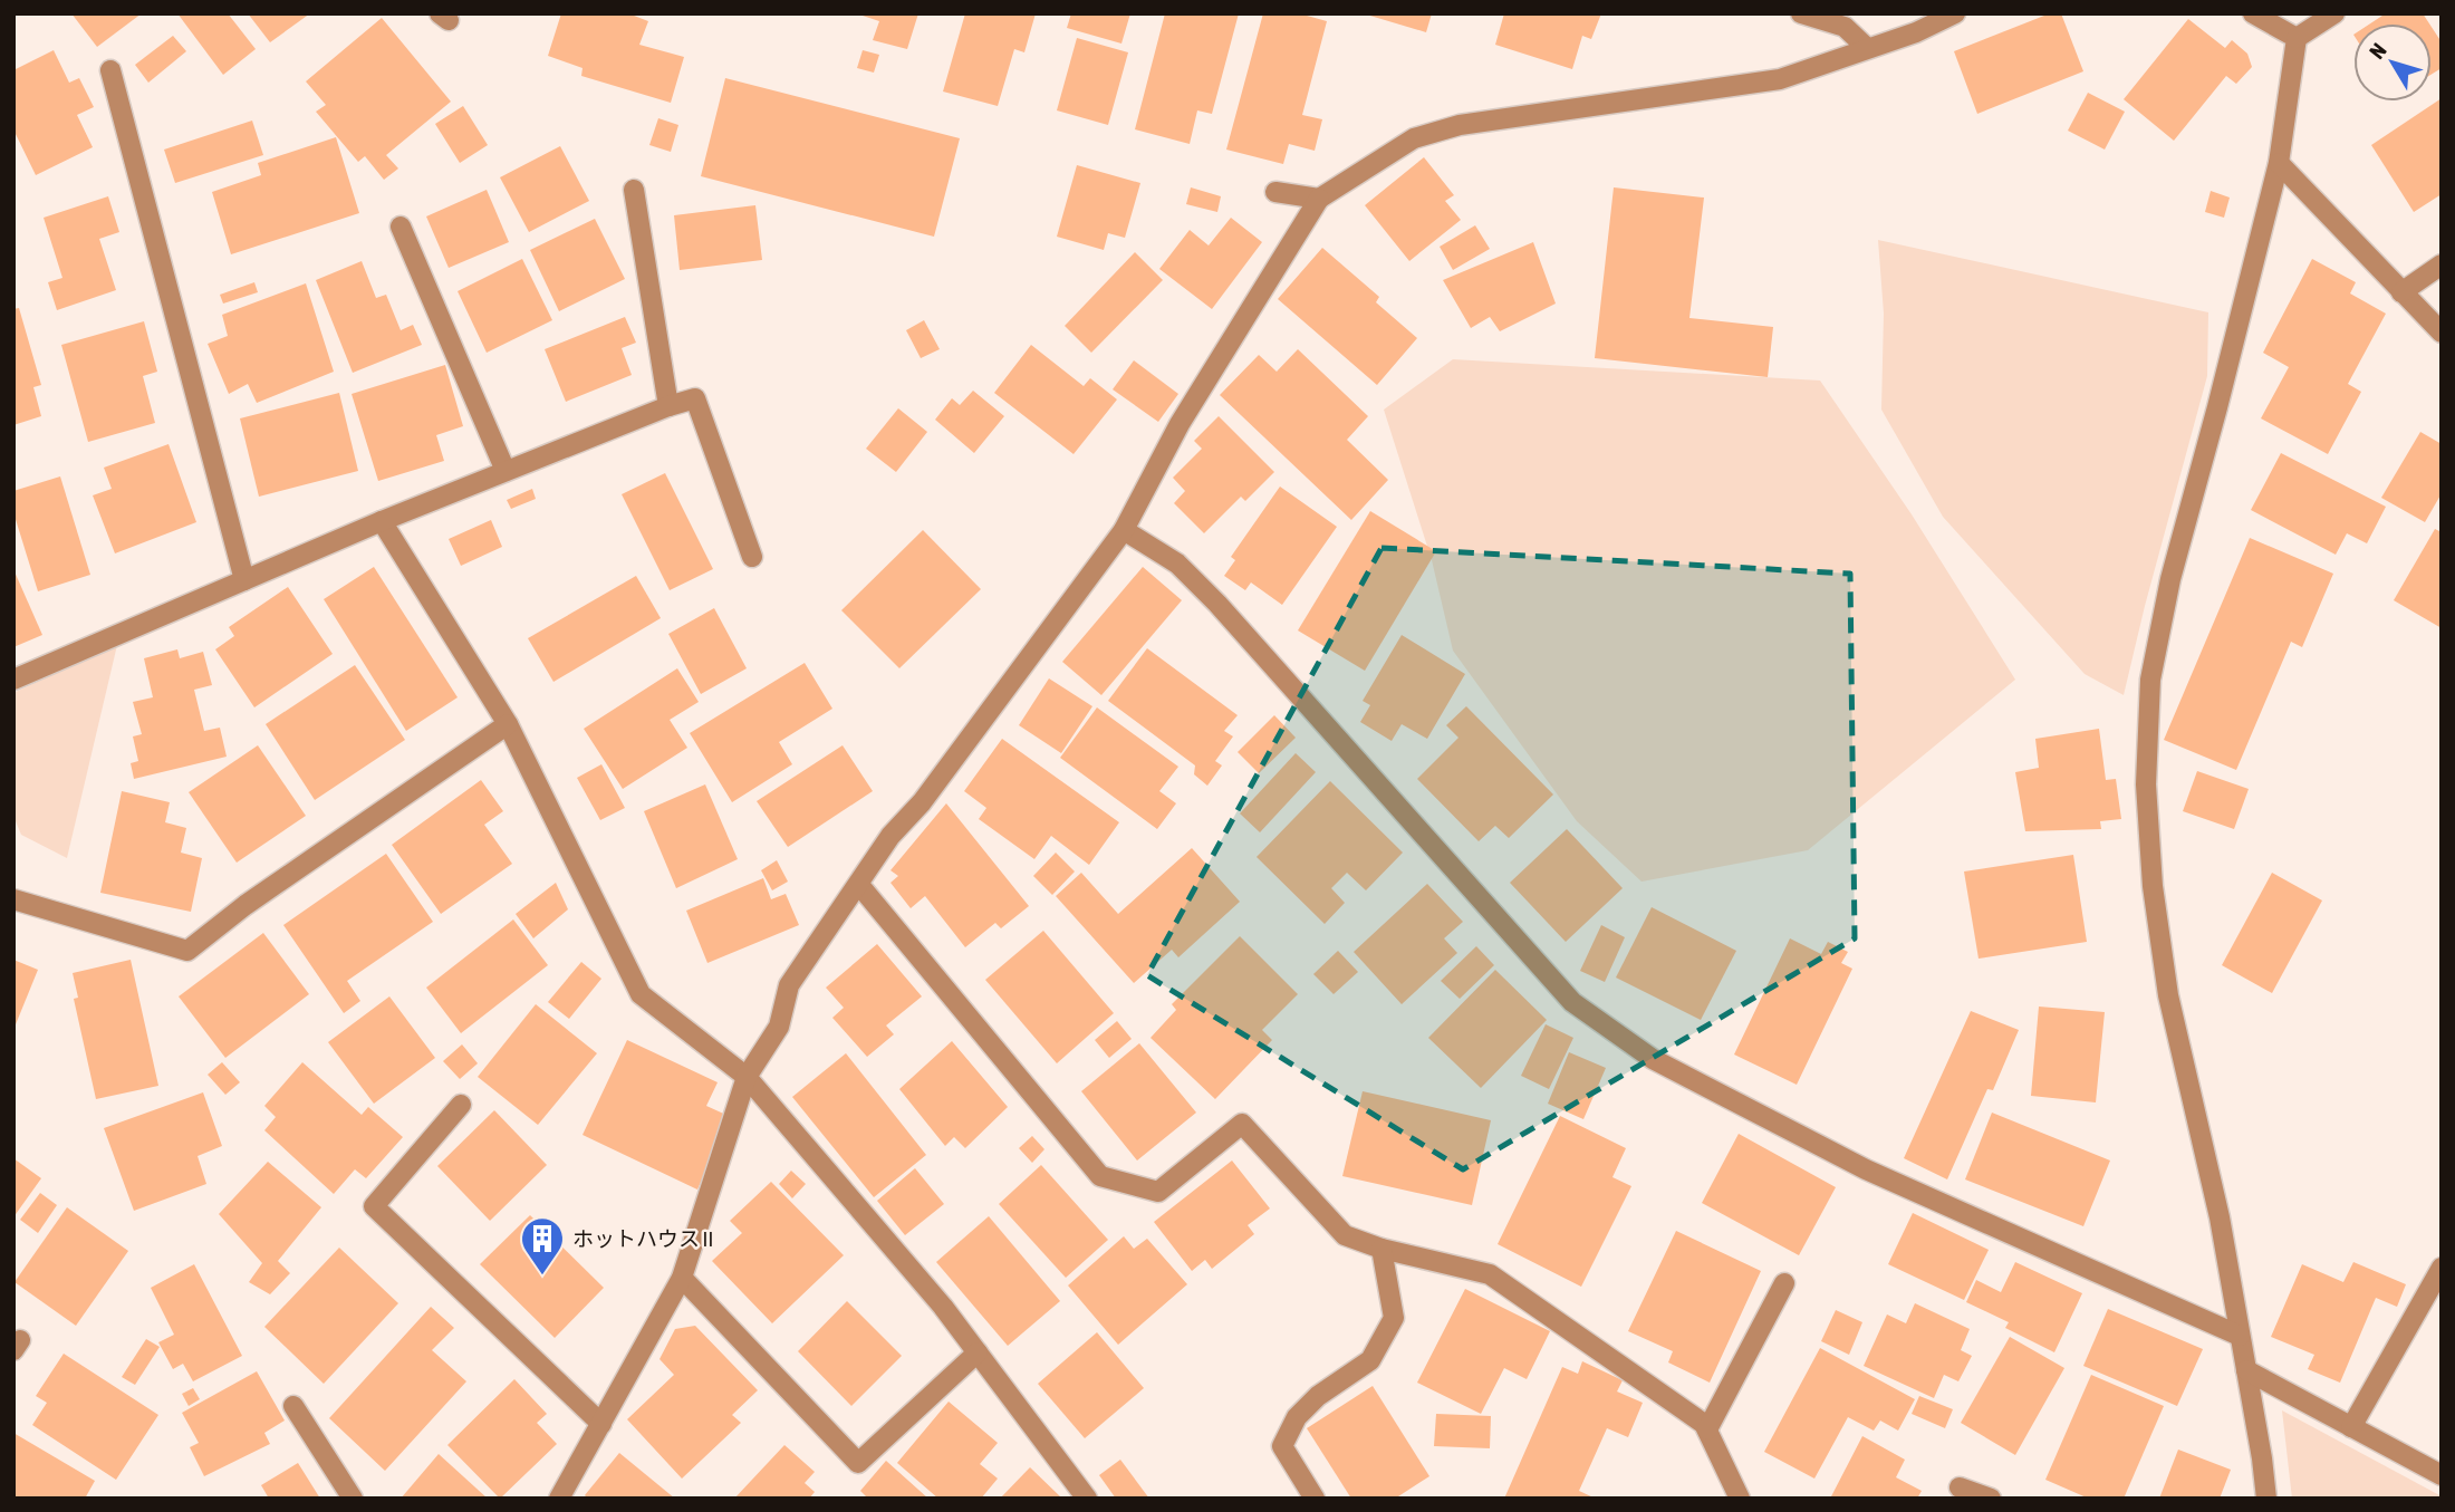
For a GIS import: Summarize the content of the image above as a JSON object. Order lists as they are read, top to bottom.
{
  "places": {
    "building": ["ホットハウス II"]
  },
  "north": "top left"
}
